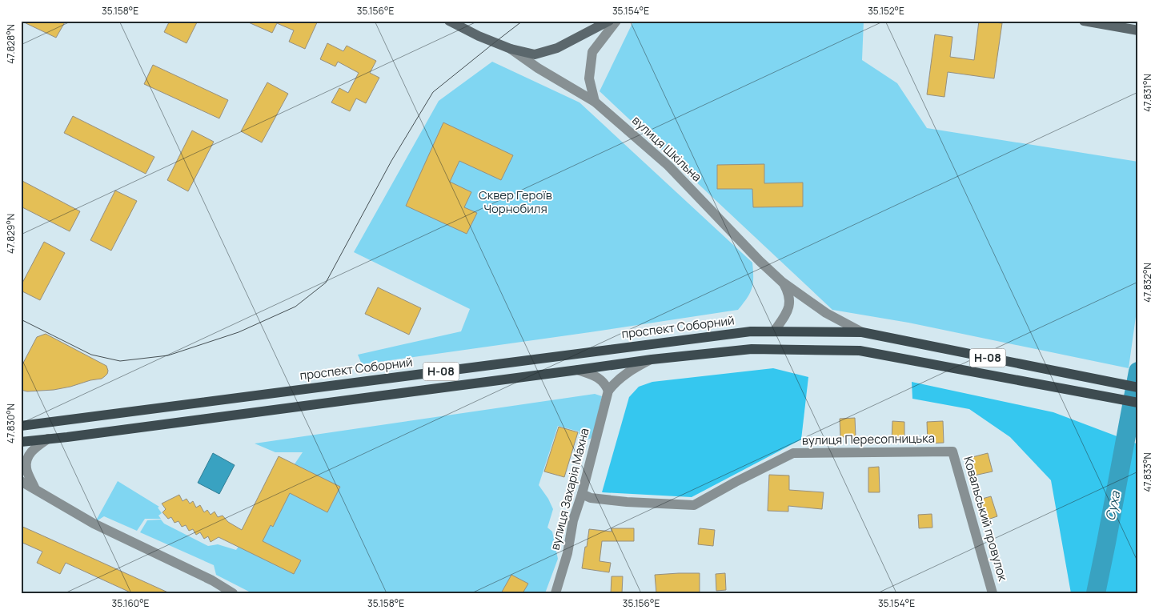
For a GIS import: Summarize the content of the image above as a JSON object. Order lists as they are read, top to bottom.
{
  "streets": {
    "main road": ["проспект Соборний", "Н-08"],
    "street": [
      "вулиця Шкільна",
      "вулиця Пересопницька",
      "вулиця Захарія Махна",
      "Ковальський провулок"
    ]
  },
  "crossings": [
    ["вулиця Шкільна", "проспект Соборний"],
    ["вулиця Шкільна", "Н-08"],
    ["проспект Соборний", "Н-08"],
    ["вулиця Пересопницька", "вулиця Захарія Махна"],
    ["вулиця Пересопницька", "Ковальський провулок"]
  ],
  "water": ["Суха"],
  "parks": ["Сквер Героїв Чорнобиля"],
  "coordinates": [
    "35.158°E",
    "35.156°E",
    "35.154°E",
    "35.152°E",
    "47.828°N",
    "47.831°N",
    "47.829°N",
    "47.832°N",
    "47.830°N",
    "47.833°N",
    "35.160°E"
  ]
}
